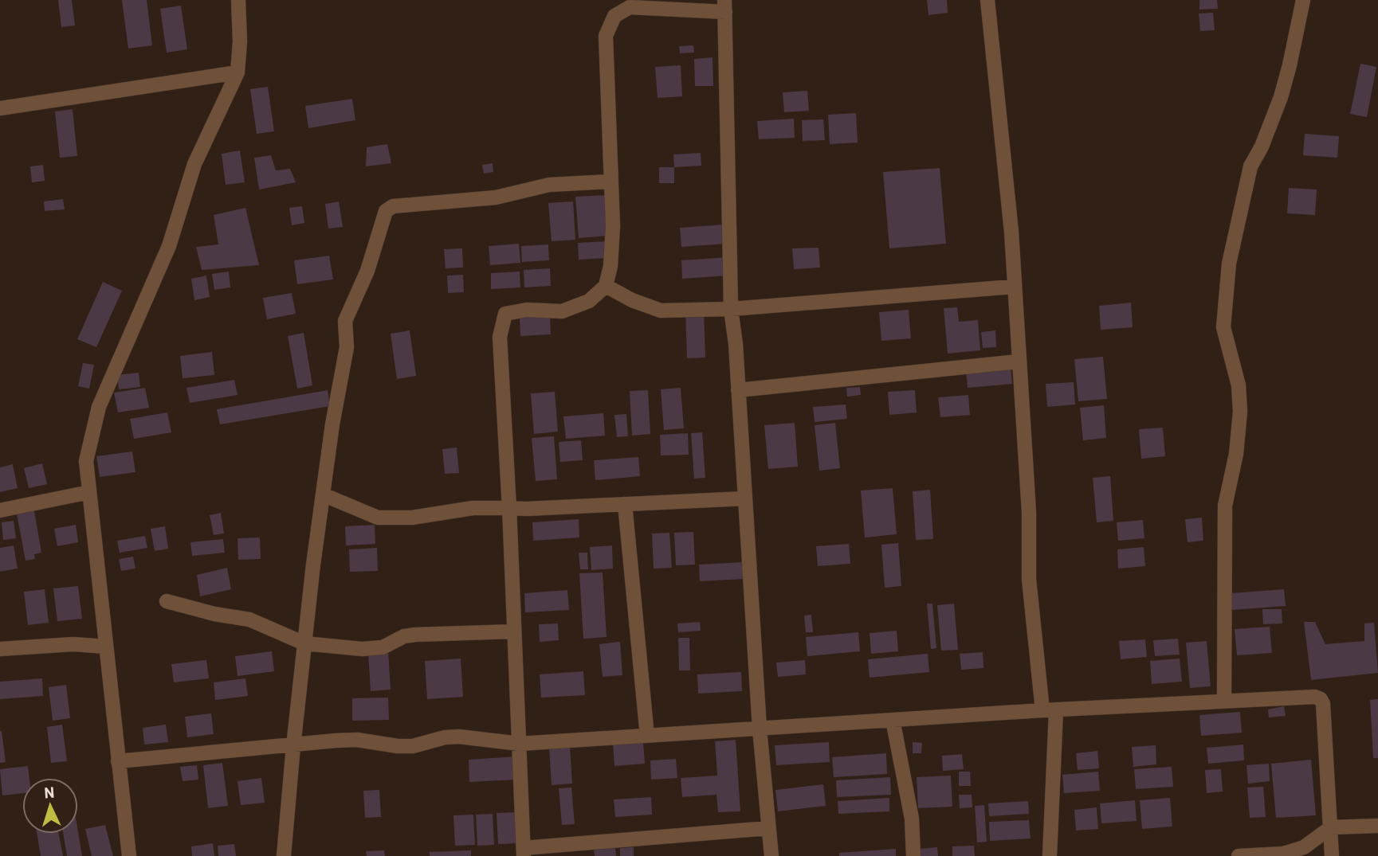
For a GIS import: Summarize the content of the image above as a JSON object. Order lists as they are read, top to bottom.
{
  "north": "top"
}
